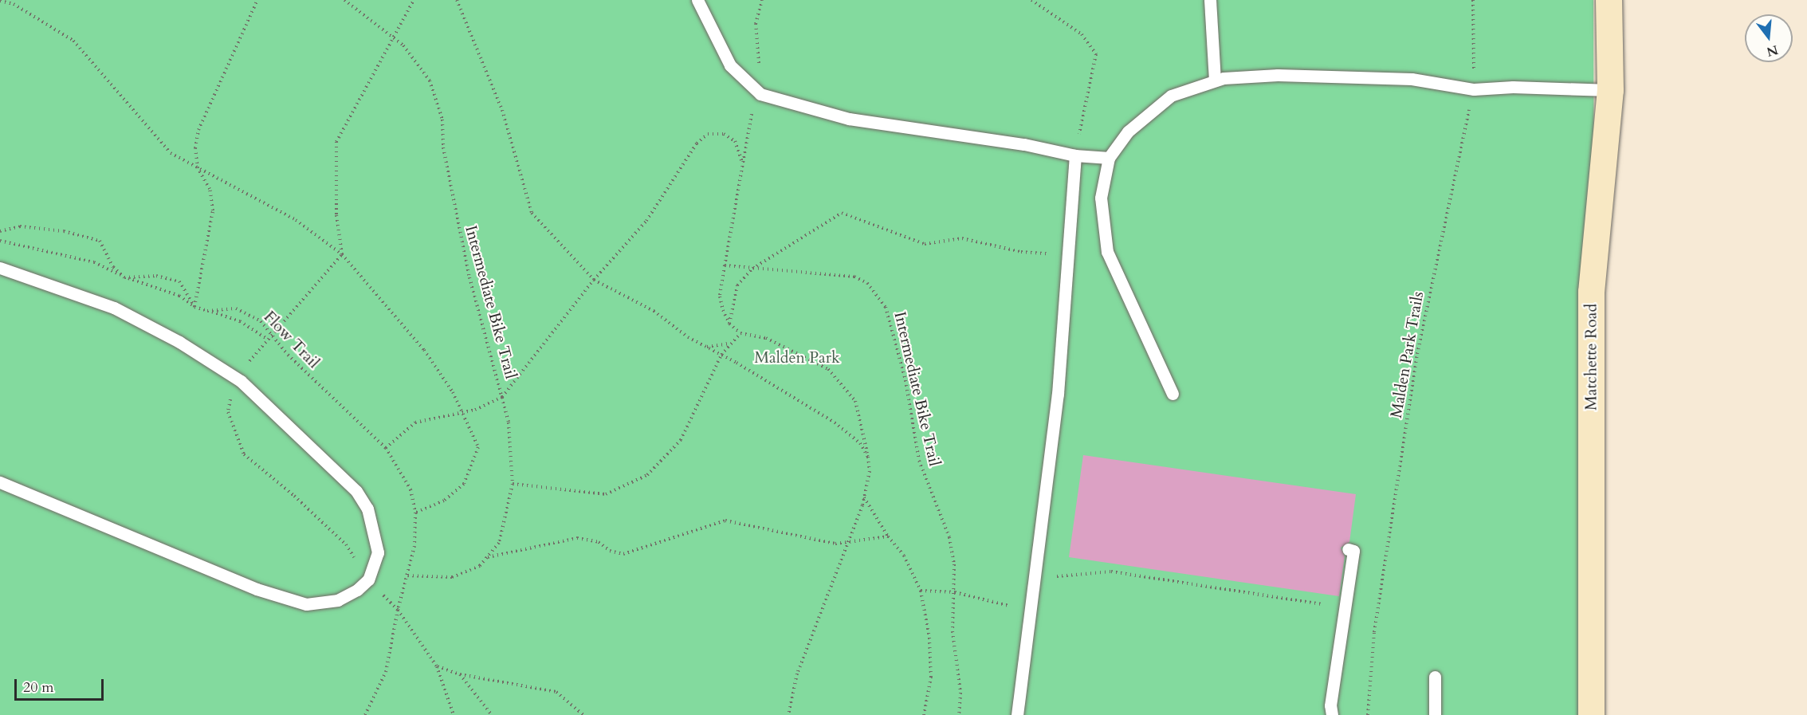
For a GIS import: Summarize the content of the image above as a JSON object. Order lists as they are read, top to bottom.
{
  "streets": {
    "main road": ["Matchette Road"],
    "path": ["Intermediate Bike Trail", "Flow Trail", "Malden Park Trails"]
  },
  "crossings": [
    ["Intermediate Bike Trail", "Flow Trail"]
  ],
  "parks": ["Malden Park"],
  "scale_bar": "20 m",
  "north": "bottom"
}
